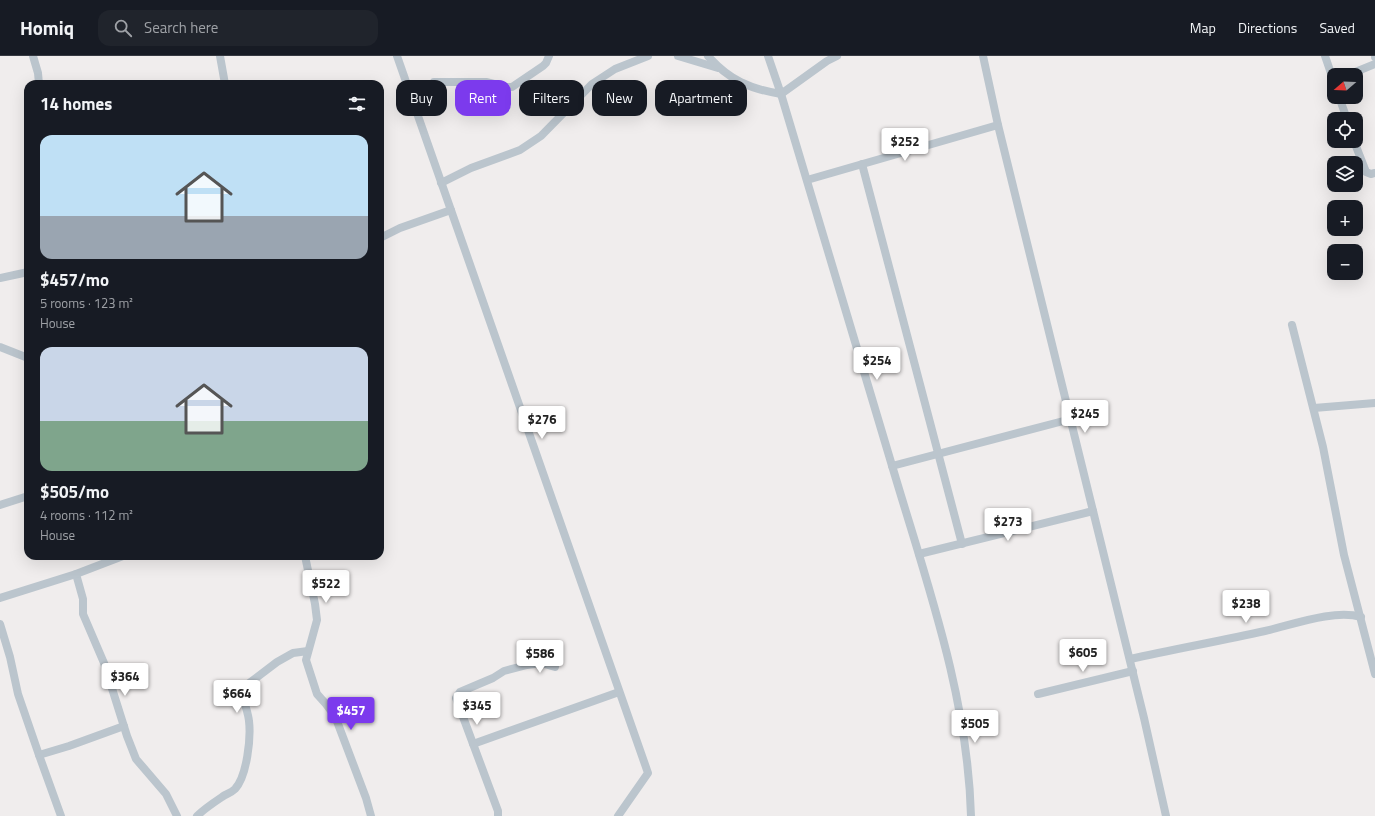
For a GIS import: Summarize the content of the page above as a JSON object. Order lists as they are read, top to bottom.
{
  "north": "left",
  "page": {
    "header": "Homiq",
    "search": "Search here",
    "nav": ["Map", "Directions", "Saved"],
    "map_buttons": ["+", "−"],
    "chip": [
      "Buy",
      "Rent",
      "Filters",
      "New",
      "Apartment"
    ],
    "heading": "14 homes",
    "price": [
      "$252",
      "$254",
      "$245",
      "$276",
      "$273",
      "$522",
      "$238",
      "$605",
      "$586",
      "$364",
      "$664",
      "$345",
      "$457",
      "$505"
    ],
    "list": [
      {
        "name": "$457/mo",
        "note": "5 rooms · 123 m² · House"
      },
      {
        "name": "$505/mo",
        "note": "4 rooms · 112 m² · House"
      }
    ]
  }
}
